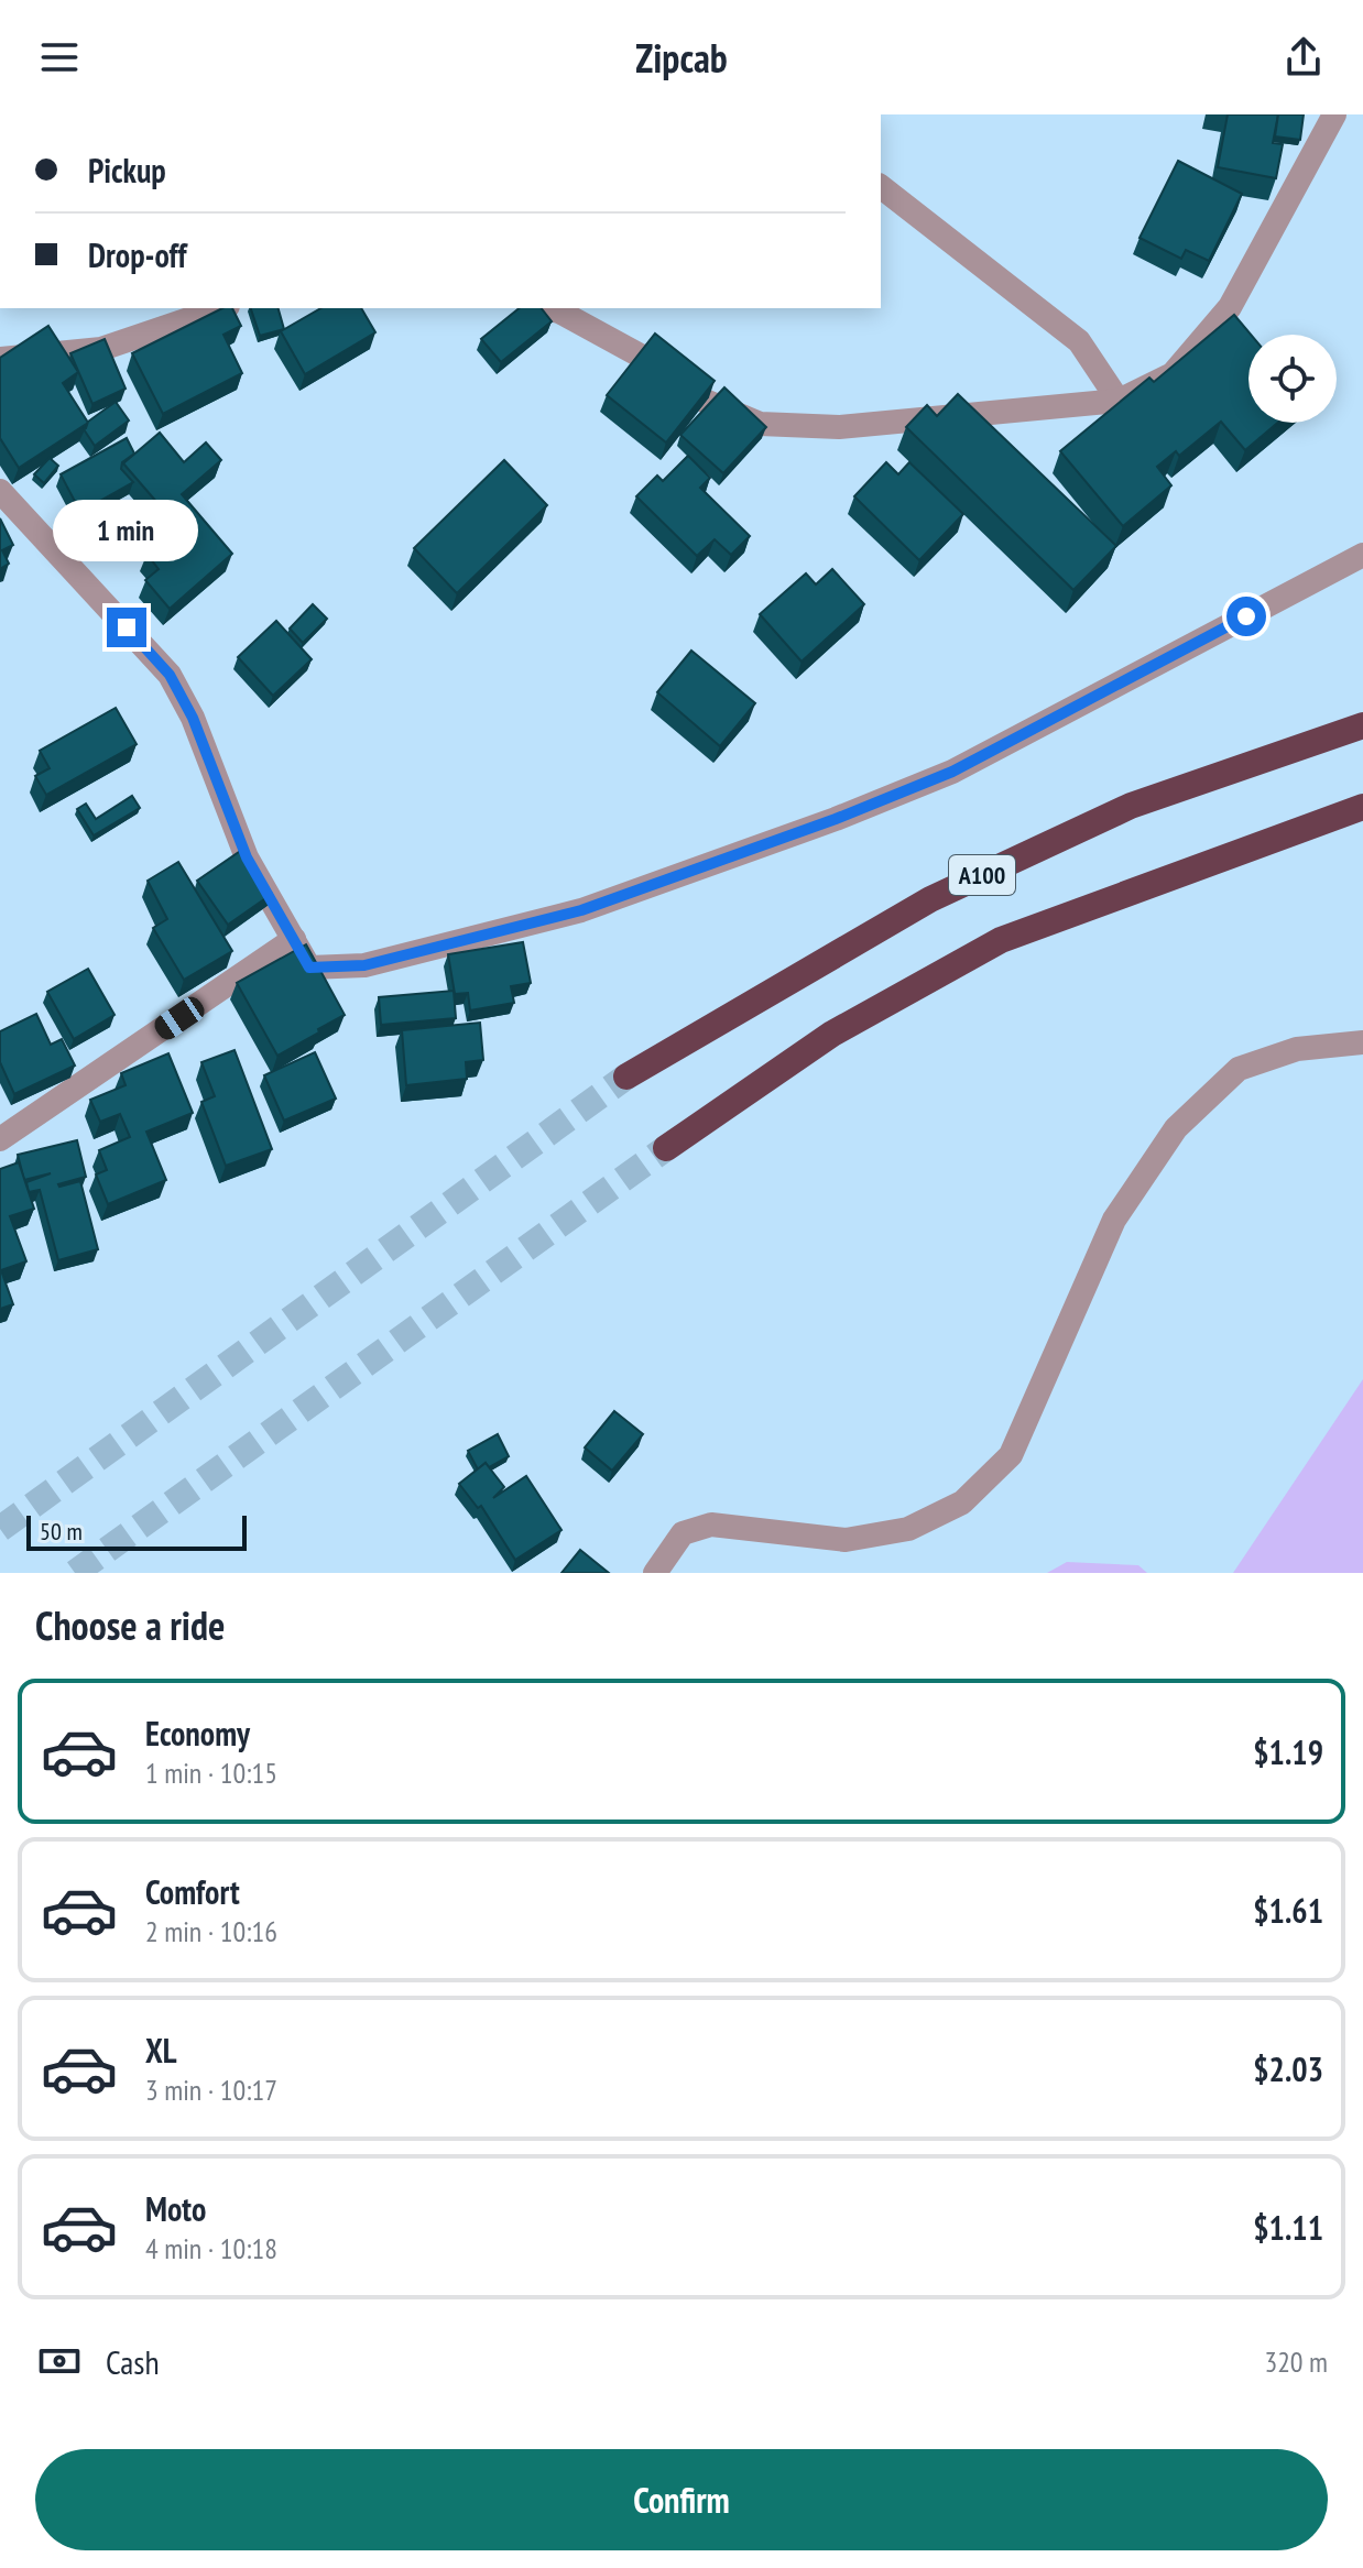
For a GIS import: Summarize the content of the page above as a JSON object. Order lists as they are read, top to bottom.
{
  "streets": {
    "highway": ["A100"]
  },
  "scale_bar": "50 m",
  "page": {
    "header": "Zipcab",
    "banner": ["Pickup", "Drop-off"],
    "bubble": "1 min",
    "scale": "50 m",
    "heading": "Choose a ride",
    "list": [
      {
        "name": "Economy",
        "note": "1 min · 10:15",
        "value": "$1.19"
      },
      {
        "name": "Comfort",
        "note": "2 min · 10:16",
        "value": "$1.61"
      },
      {
        "name": "XL",
        "note": "3 min · 10:17",
        "value": "$2.03"
      },
      {
        "name": "Moto",
        "note": "4 min · 10:18",
        "value": "$1.11"
      }
    ],
    "pay": ["Cash", "320 m"],
    "buttons": "Confirm"
  }
}
